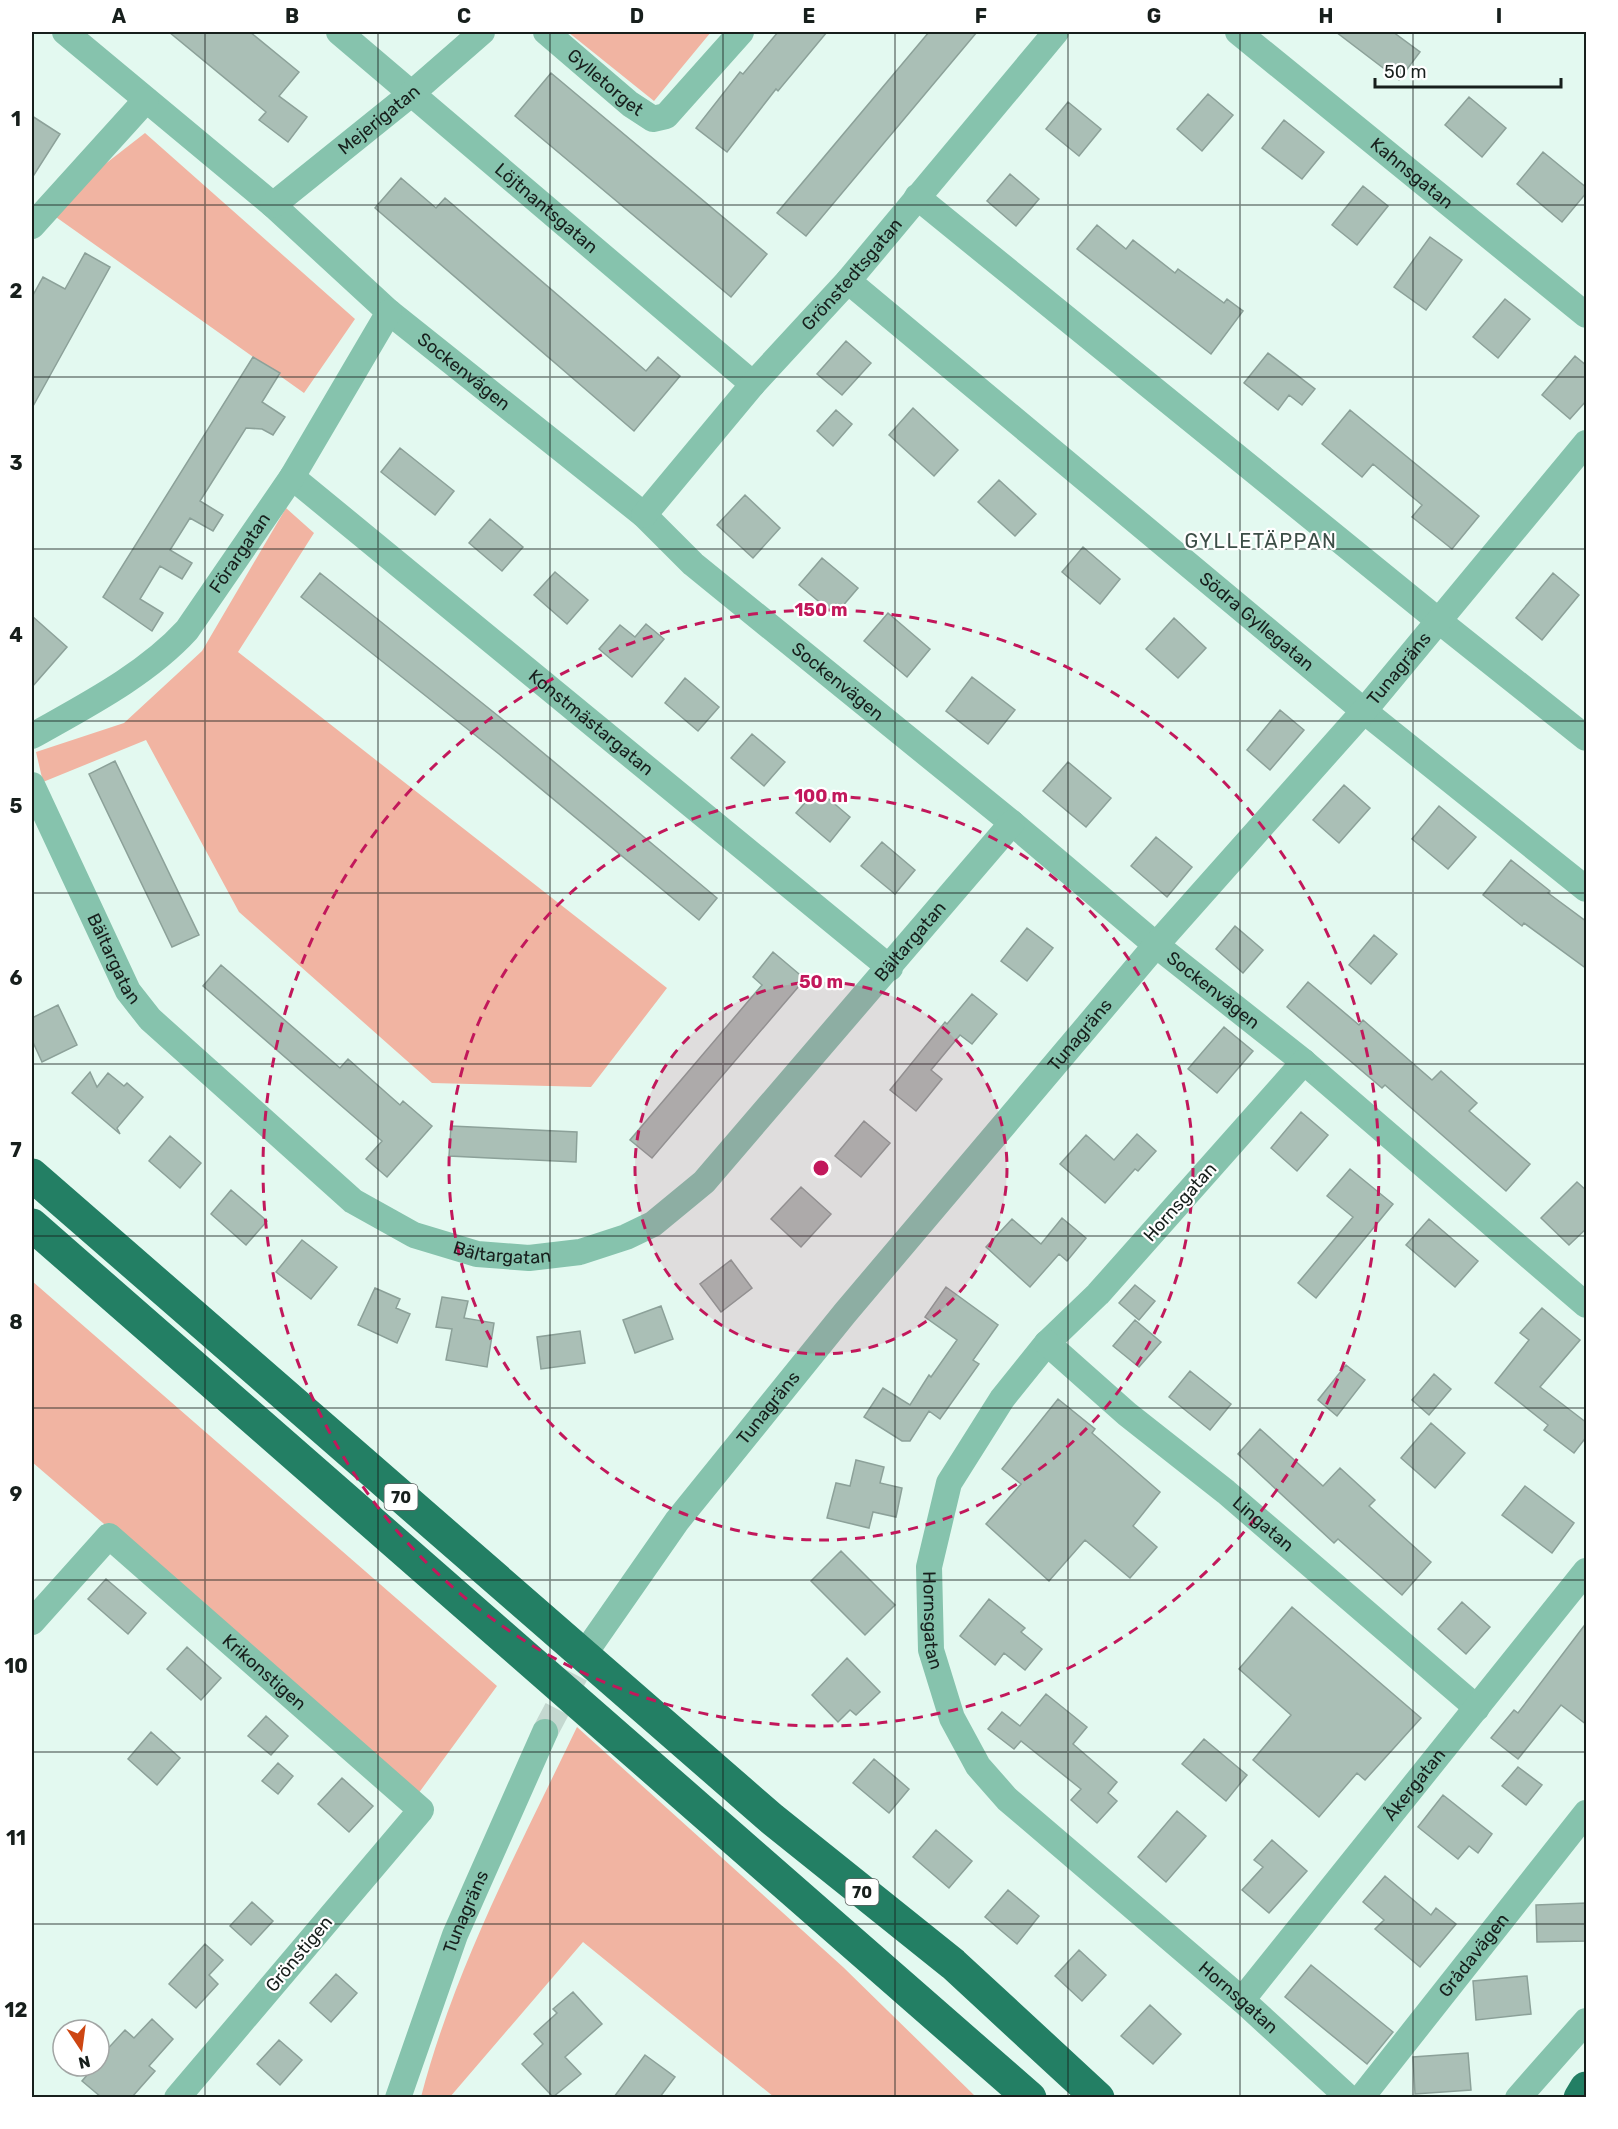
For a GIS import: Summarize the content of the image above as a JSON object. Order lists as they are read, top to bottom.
{
  "streets": {
    "highway": ["70"],
    "street": [
      "Gylletorget",
      "Mejerigatan",
      "Kahnsgatan",
      "Löjtnantsgatan",
      "Grönstedtsgatan",
      "Sockenvägen",
      "Förargatan",
      "Södra Gyllegatan",
      "Tunagräns",
      "Konstmästargatan",
      "Bältargatan",
      "Hornsgatan",
      "Lingatan",
      "Krikonstigen",
      "Åkergatan",
      "Grönstigen",
      "Grådavägen"
    ]
  },
  "crossings": [
    ["Mejerigatan", "Löjtnantsgatan"],
    ["Mejerigatan", "Sockenvägen"],
    ["Löjtnantsgatan", "Grönstedtsgatan"],
    ["Grönstedtsgatan", "Sockenvägen"],
    ["Grönstedtsgatan", "Södra Gyllegatan"],
    ["Sockenvägen", "Förargatan"],
    ["Sockenvägen", "Tunagräns"],
    ["Sockenvägen", "Bältargatan"],
    ["Sockenvägen", "Hornsgatan"],
    ["Förargatan", "Konstmästargatan"],
    ["Södra Gyllegatan", "Tunagräns"],
    ["Konstmästargatan", "Bältargatan"],
    ["Hornsgatan", "Lingatan"],
    ["Hornsgatan", "Åkergatan"],
    ["Lingatan", "Åkergatan"],
    ["Krikonstigen", "Grönstigen"]
  ],
  "districts": ["GYLLETÄPPAN"],
  "scale_bar": "50 m",
  "north": "bottom",
  "grid": {
    "columns": [
      "A",
      "B",
      "C",
      "D",
      "E",
      "F",
      "G",
      "H",
      "I"
    ],
    "rows": [
      "1",
      "2",
      "3",
      "4",
      "5",
      "6",
      "7",
      "8",
      "9",
      "10",
      "11",
      "12"
    ]
  },
  "rings": ["150 m", "100 m", "50 m"]
}
